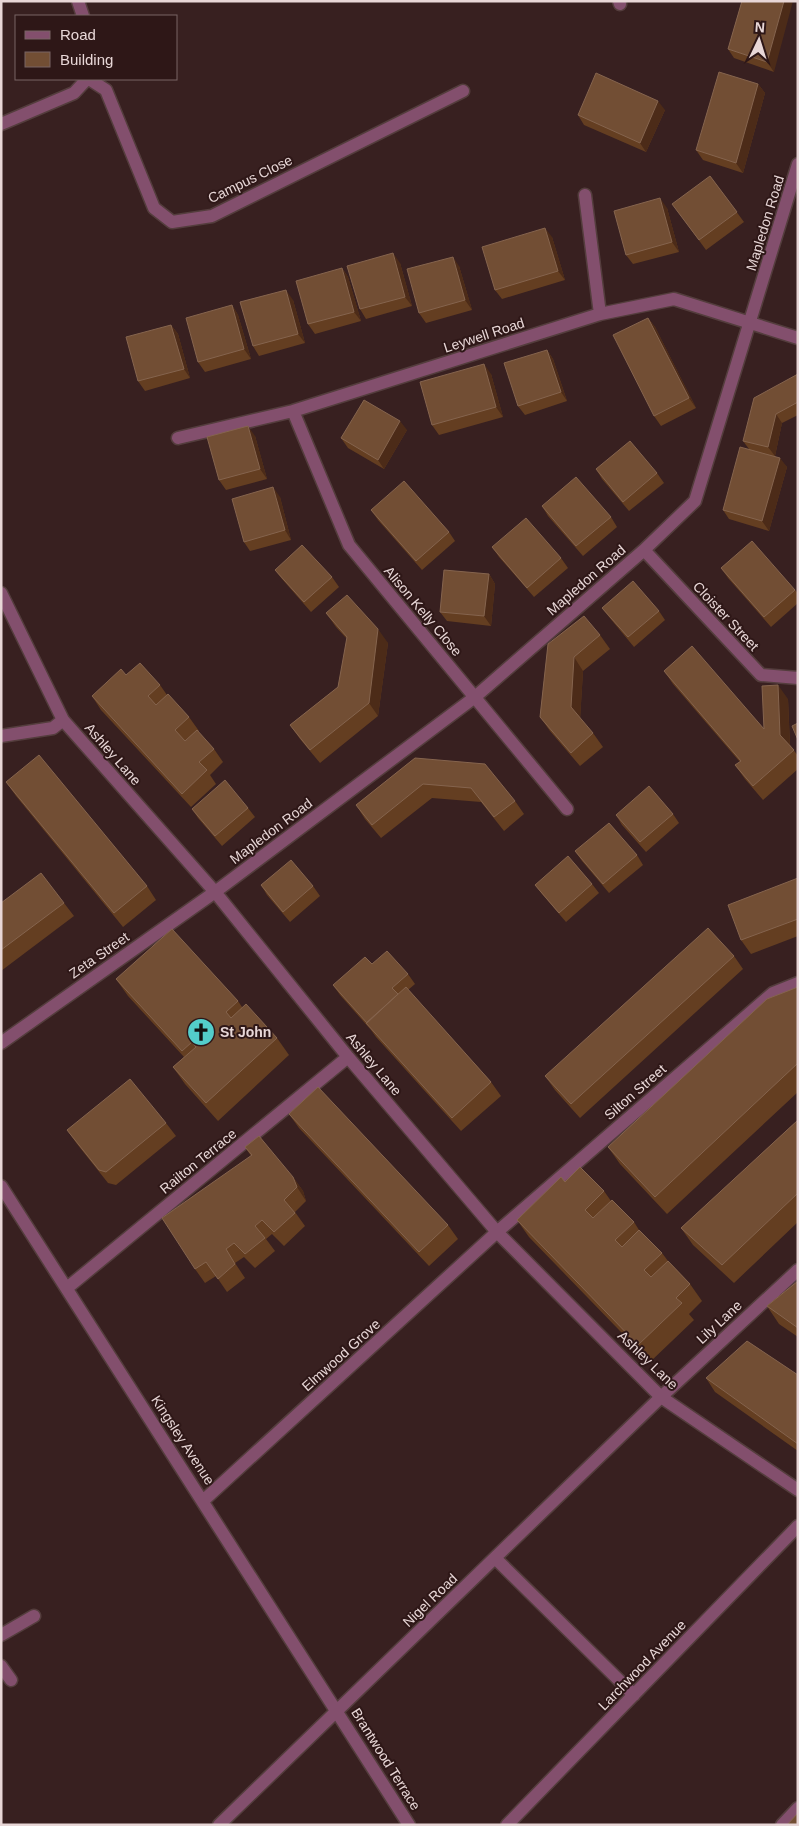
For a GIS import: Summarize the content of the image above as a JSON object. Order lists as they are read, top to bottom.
{
  "streets": {
    "street": [
      "Campus Close",
      "Mapledon Road",
      "Leywell Road",
      "Alison Kelly Close",
      "Cloister Street",
      "Ashley Lane",
      "Zeta Street",
      "Silton Street",
      "Railton Terrace",
      "Lily Lane",
      "Elmwood Grove",
      "Kingsley Avenue",
      "Nigel Road",
      "Larchwood Avenue",
      "Brantwood Terrace"
    ]
  },
  "crossings": [
    ["Mapledon Road", "Leywell Road"],
    ["Mapledon Road", "Alison Kelly Close"],
    ["Mapledon Road", "Cloister Street"],
    ["Mapledon Road", "Ashley Lane"],
    ["Mapledon Road", "Zeta Street"],
    ["Leywell Road", "Alison Kelly Close"],
    ["Ashley Lane", "Zeta Street"],
    ["Ashley Lane", "Silton Street"],
    ["Ashley Lane", "Railton Terrace"],
    ["Ashley Lane", "Lily Lane"],
    ["Ashley Lane", "Elmwood Grove"],
    ["Ashley Lane", "Nigel Road"],
    ["Silton Street", "Elmwood Grove"],
    ["Railton Terrace", "Kingsley Avenue"],
    ["Lily Lane", "Nigel Road"],
    ["Elmwood Grove", "Kingsley Avenue"],
    ["Kingsley Avenue", "Nigel Road"],
    ["Kingsley Avenue", "Brantwood Terrace"],
    ["Nigel Road", "Brantwood Terrace"]
  ],
  "places": {
    "church": ["St John"]
  },
  "legend": ["Road", "Building"],
  "north": "top"
}
